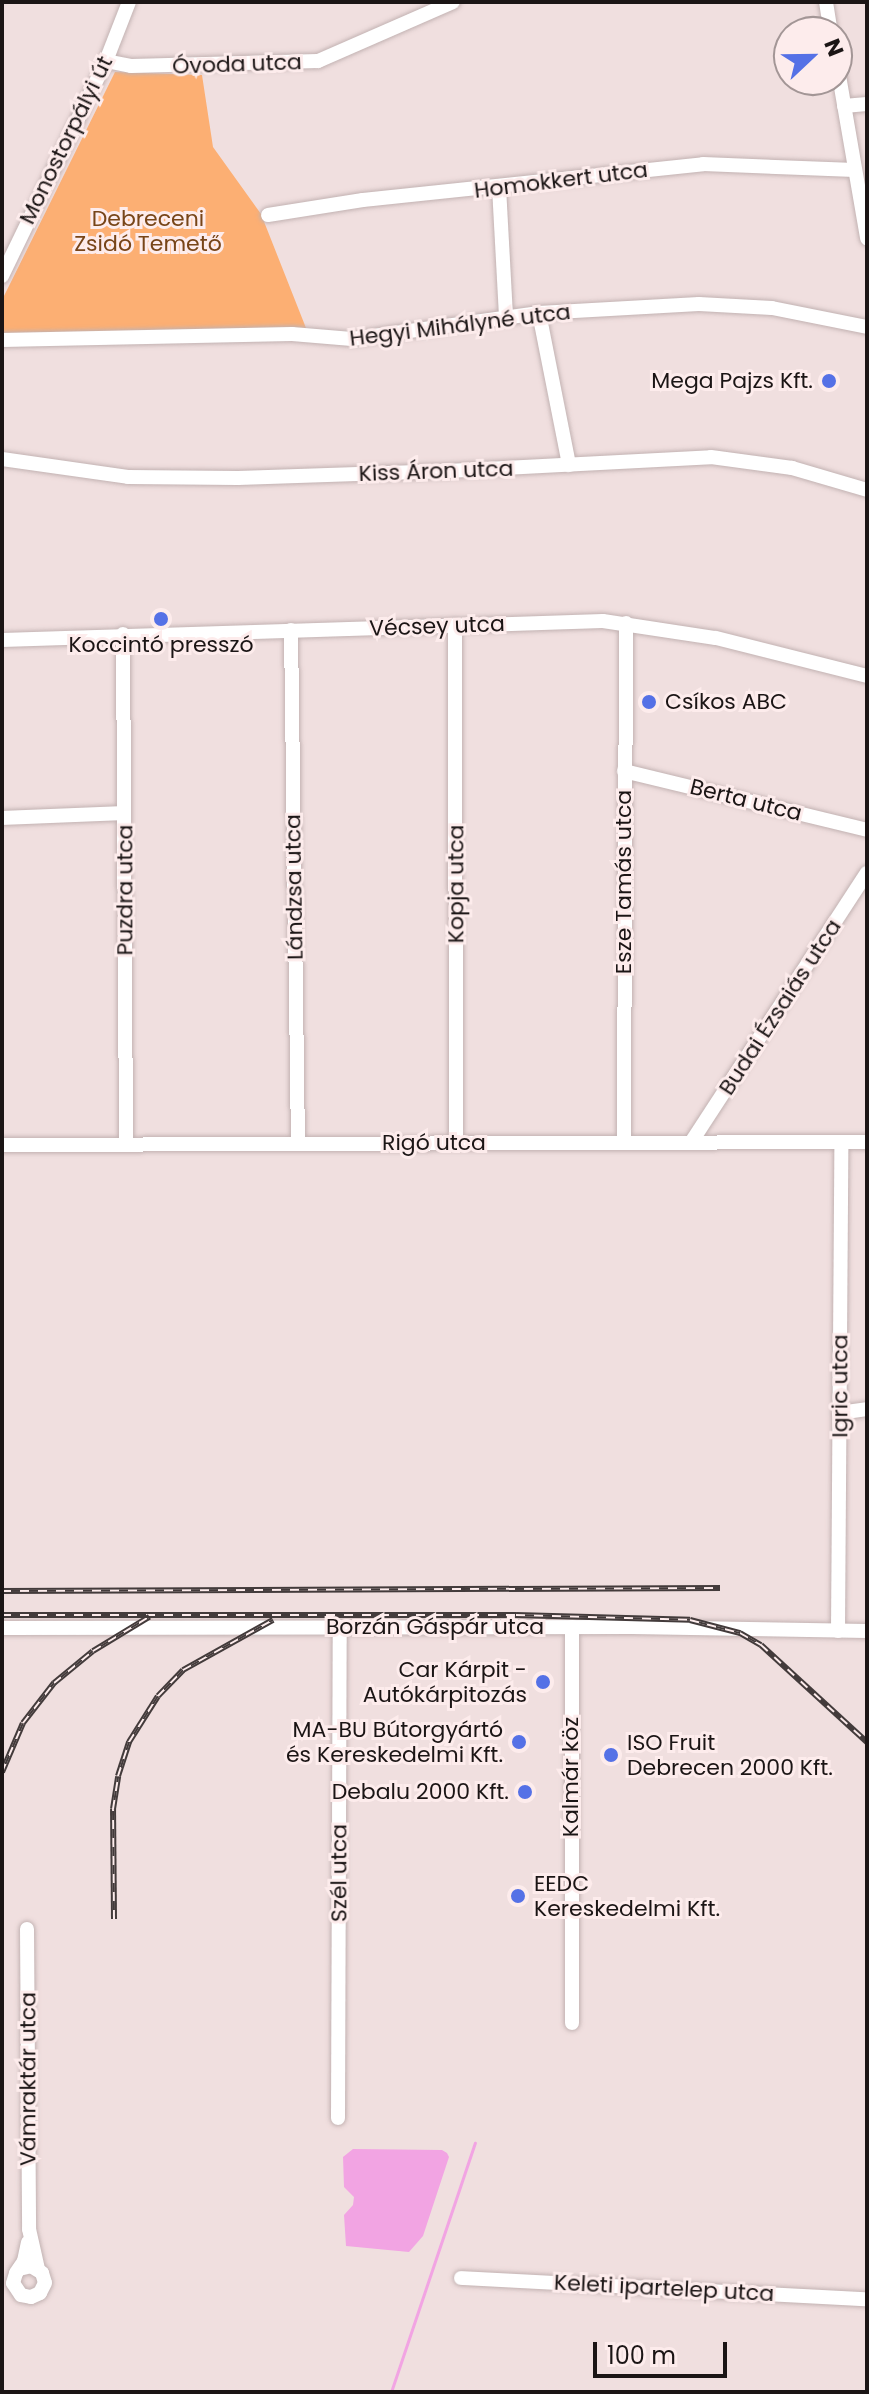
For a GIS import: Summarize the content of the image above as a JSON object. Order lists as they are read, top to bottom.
{
  "streets": {
    "street": [
      "Óvoda utca",
      "Monostorpályi út",
      "Homokkert utca",
      "Hegyi Mihályné utca",
      "Kiss Áron utca",
      "Vécsey utca",
      "Berta utca",
      "Esze Tamás utca",
      "Kopja utca",
      "Lándzsa utca",
      "Puzdra utca",
      "Budai Ézsaiás utca",
      "Rigó utca",
      "Igric utca",
      "Borzán Gáspár utca",
      "Kalmár köz",
      "Szél utca",
      "Vámraktár utca",
      "Keleti ipartelep utca"
    ]
  },
  "crossings": [
    ["Óvoda utca", "Monostorpályi út"],
    ["Vécsey utca", "Esze Tamás utca"],
    ["Vécsey utca", "Kopja utca"],
    ["Vécsey utca", "Lándzsa utca"],
    ["Vécsey utca", "Puzdra utca"],
    ["Berta utca", "Esze Tamás utca"],
    ["Esze Tamás utca", "Rigó utca"],
    ["Kopja utca", "Rigó utca"],
    ["Lándzsa utca", "Rigó utca"],
    ["Puzdra utca", "Rigó utca"],
    ["Budai Ézsaiás utca", "Rigó utca"],
    ["Rigó utca", "Igric utca"],
    ["Igric utca", "Borzán Gáspár utca"],
    ["Borzán Gáspár utca", "Kalmár köz"],
    ["Borzán Gáspár utca", "Szél utca"]
  ],
  "parks": ["Debreceni Zsidó Temető"],
  "places": [
    "Mega Pajzs Kft.",
    "Koccintó presszó",
    "Csíkos ABC",
    "Car Kárpit - Autókárpitozás",
    "MA-BU Bútorgyártó és Kereskedelmi Kft.",
    "ISO Fruit Debrecen 2000 Kft.",
    "Debalu 2000 Kft.",
    "EEDC Kereskedelmi Kft."
  ],
  "scale_bar": "100 m",
  "north": "right"
}
